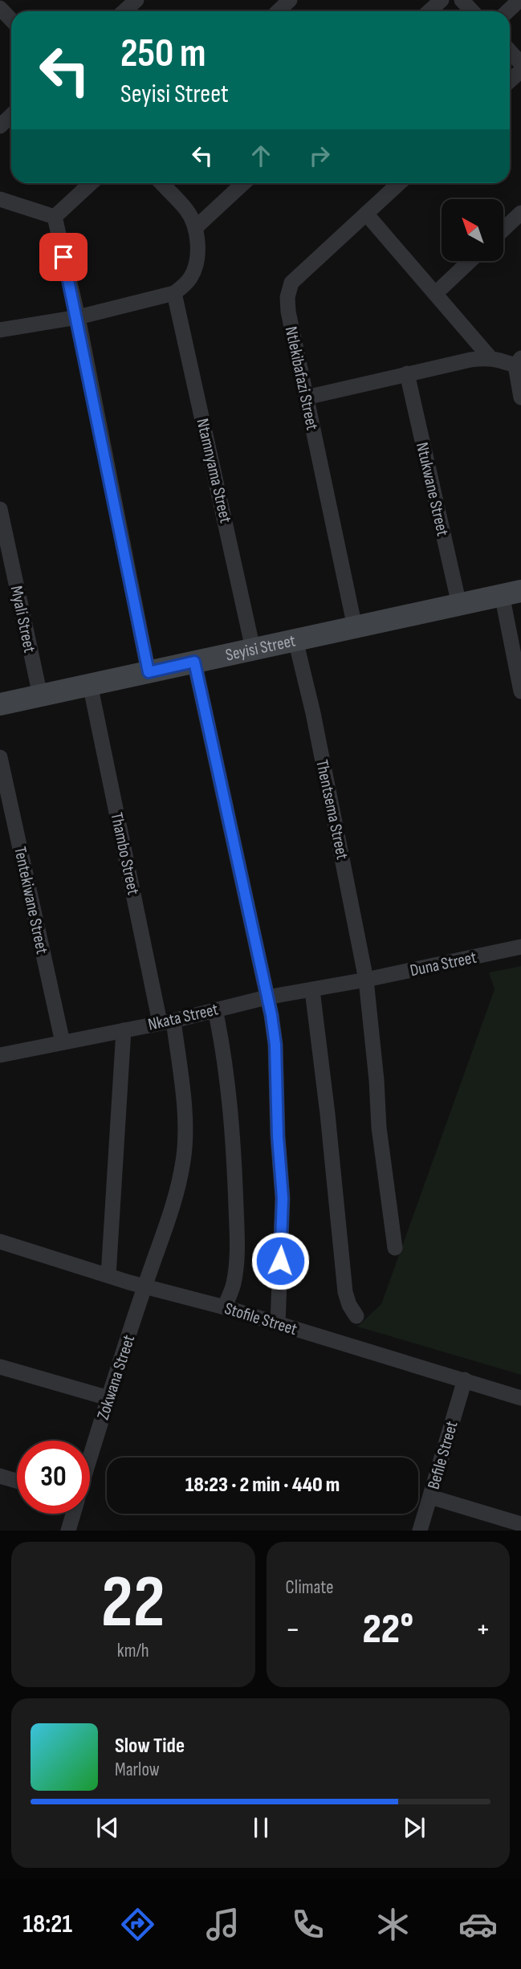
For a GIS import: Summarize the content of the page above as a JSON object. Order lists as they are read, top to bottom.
{
  "streets": {
    "street": [
      "Ntlekibafazi Street",
      "Ntamnyama Street",
      "Ntukwane Street",
      "Myali Street",
      "Seyisi Street",
      "Thentsema Street",
      "Thambo Street",
      "Tentekiwane Street",
      "Duna Street",
      "Nkata Street",
      "Stofile Street",
      "Zokwana Street",
      "Befile Street"
    ]
  },
  "crossings": [
    ["Ntlekibafazi Street", "Seyisi Street"],
    ["Ntamnyama Street", "Seyisi Street"],
    ["Ntukwane Street", "Seyisi Street"],
    ["Myali Street", "Seyisi Street"],
    ["Seyisi Street", "Thentsema Street"],
    ["Seyisi Street", "Thambo Street"],
    ["Thentsema Street", "Duna Street"],
    ["Thentsema Street", "Nkata Street"],
    ["Thambo Street", "Nkata Street"],
    ["Thambo Street", "Stofile Street"],
    ["Thambo Street", "Zokwana Street"],
    ["Tentekiwane Street", "Nkata Street"],
    ["Duna Street", "Nkata Street"],
    ["Stofile Street", "Zokwana Street"],
    ["Stofile Street", "Befile Street"]
  ],
  "north": "top left",
  "page": {
    "turn": ["250 m", "Seyisi Street"],
    "limit": "30",
    "trip": "18:23 · 2 min · 440 m",
    "tile": [
      ["22", "km/h"],
      "Climate"
    ],
    "heat": ["−", "22°", "+"],
    "song": ["Slow Tide", "Marlow"],
    "tabs": "18:21"
  }
}
